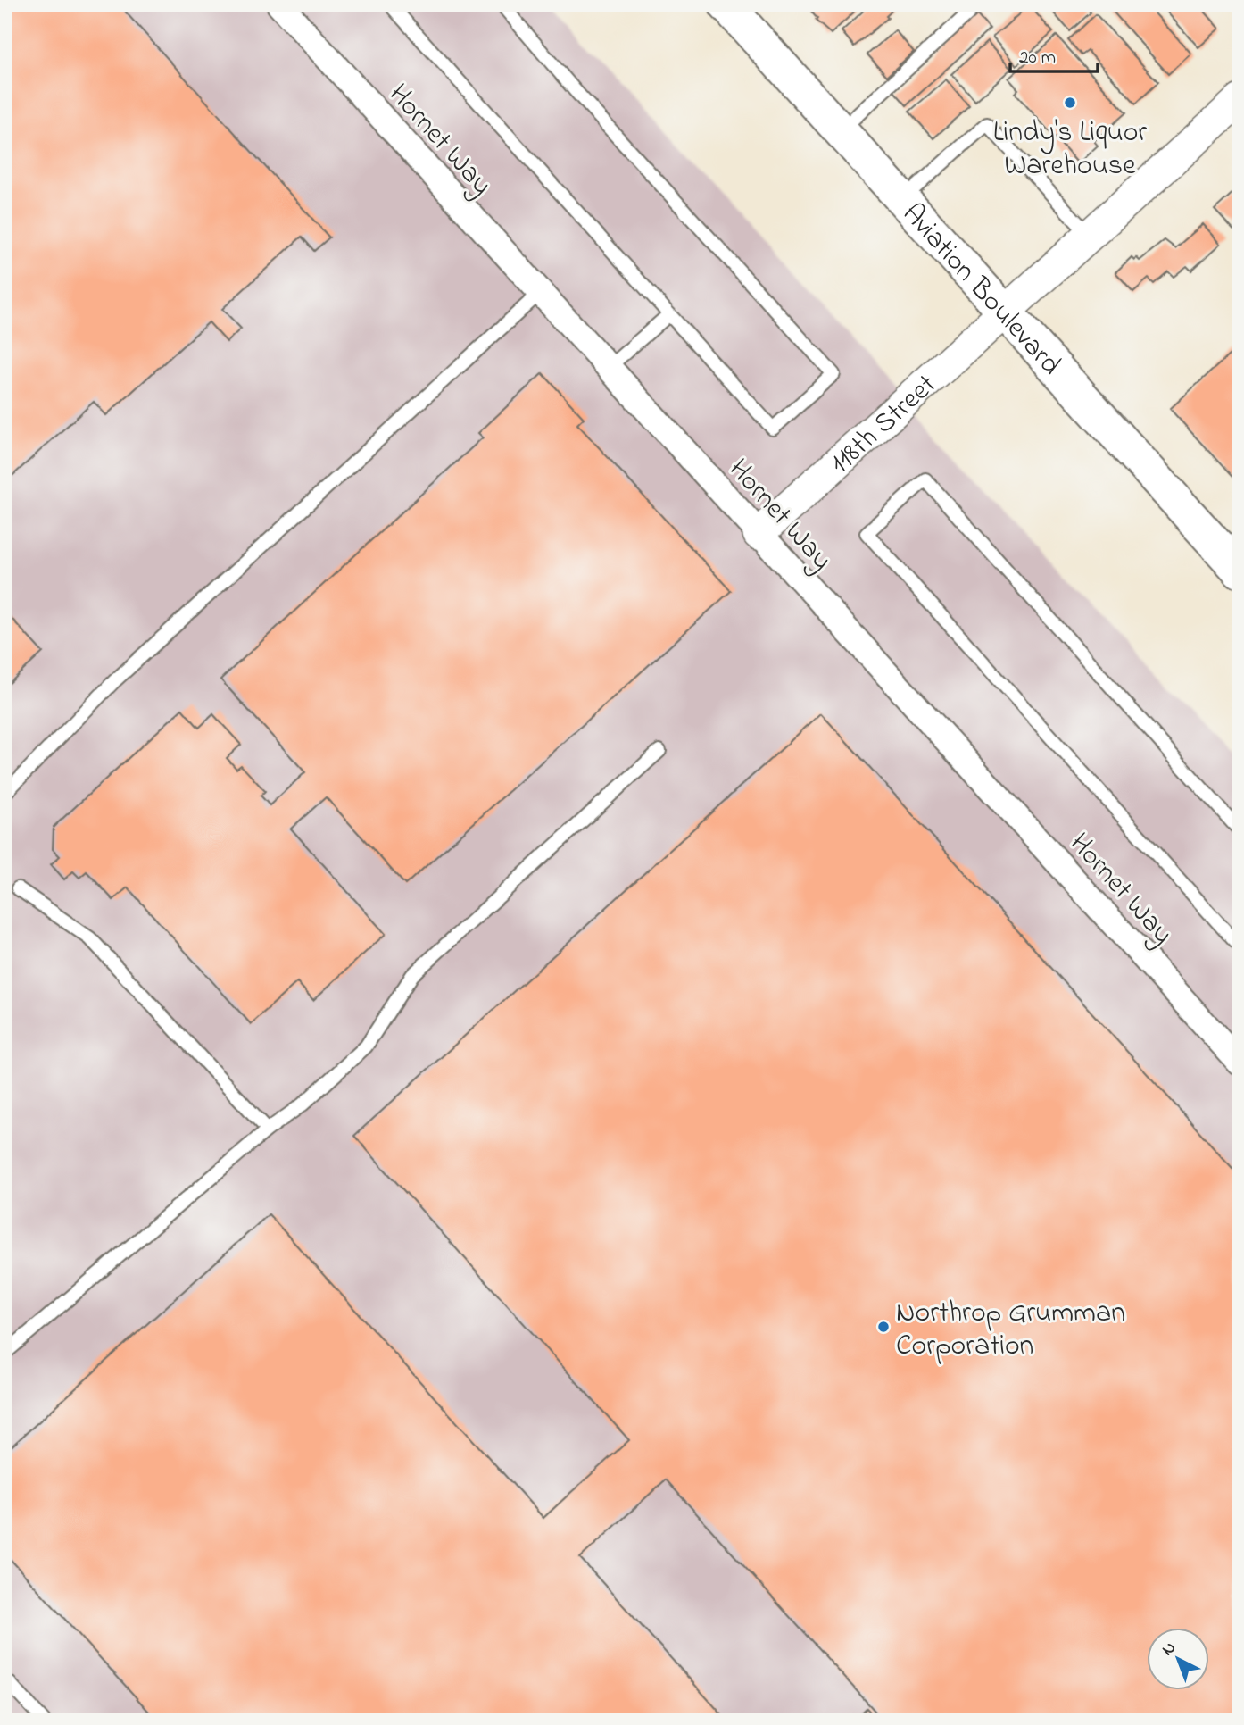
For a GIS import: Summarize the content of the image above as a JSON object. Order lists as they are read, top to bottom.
{
  "streets": {
    "main road": ["Aviation Boulevard"],
    "street": ["Hornet Way", "118th Street"]
  },
  "crossings": [
    ["Hornet Way", "118th Street"],
    ["Aviation Boulevard", "118th Street"]
  ],
  "places": ["Lindy's Liquor Warehouse", "Northrop Grumman Corporation"],
  "scale_bar": "20 m",
  "north": "top left"
}
